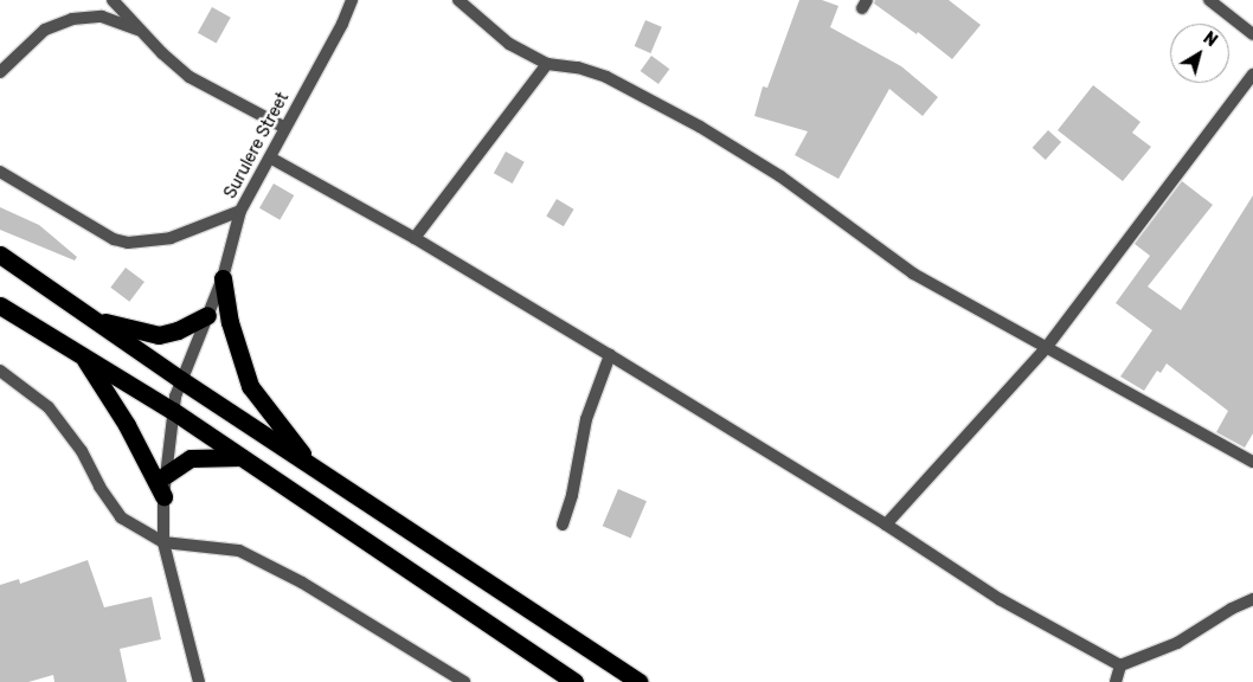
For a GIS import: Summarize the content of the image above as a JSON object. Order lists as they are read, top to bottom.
{
  "streets": {
    "street": ["Surulere Street"]
  },
  "north": "top right"
}
